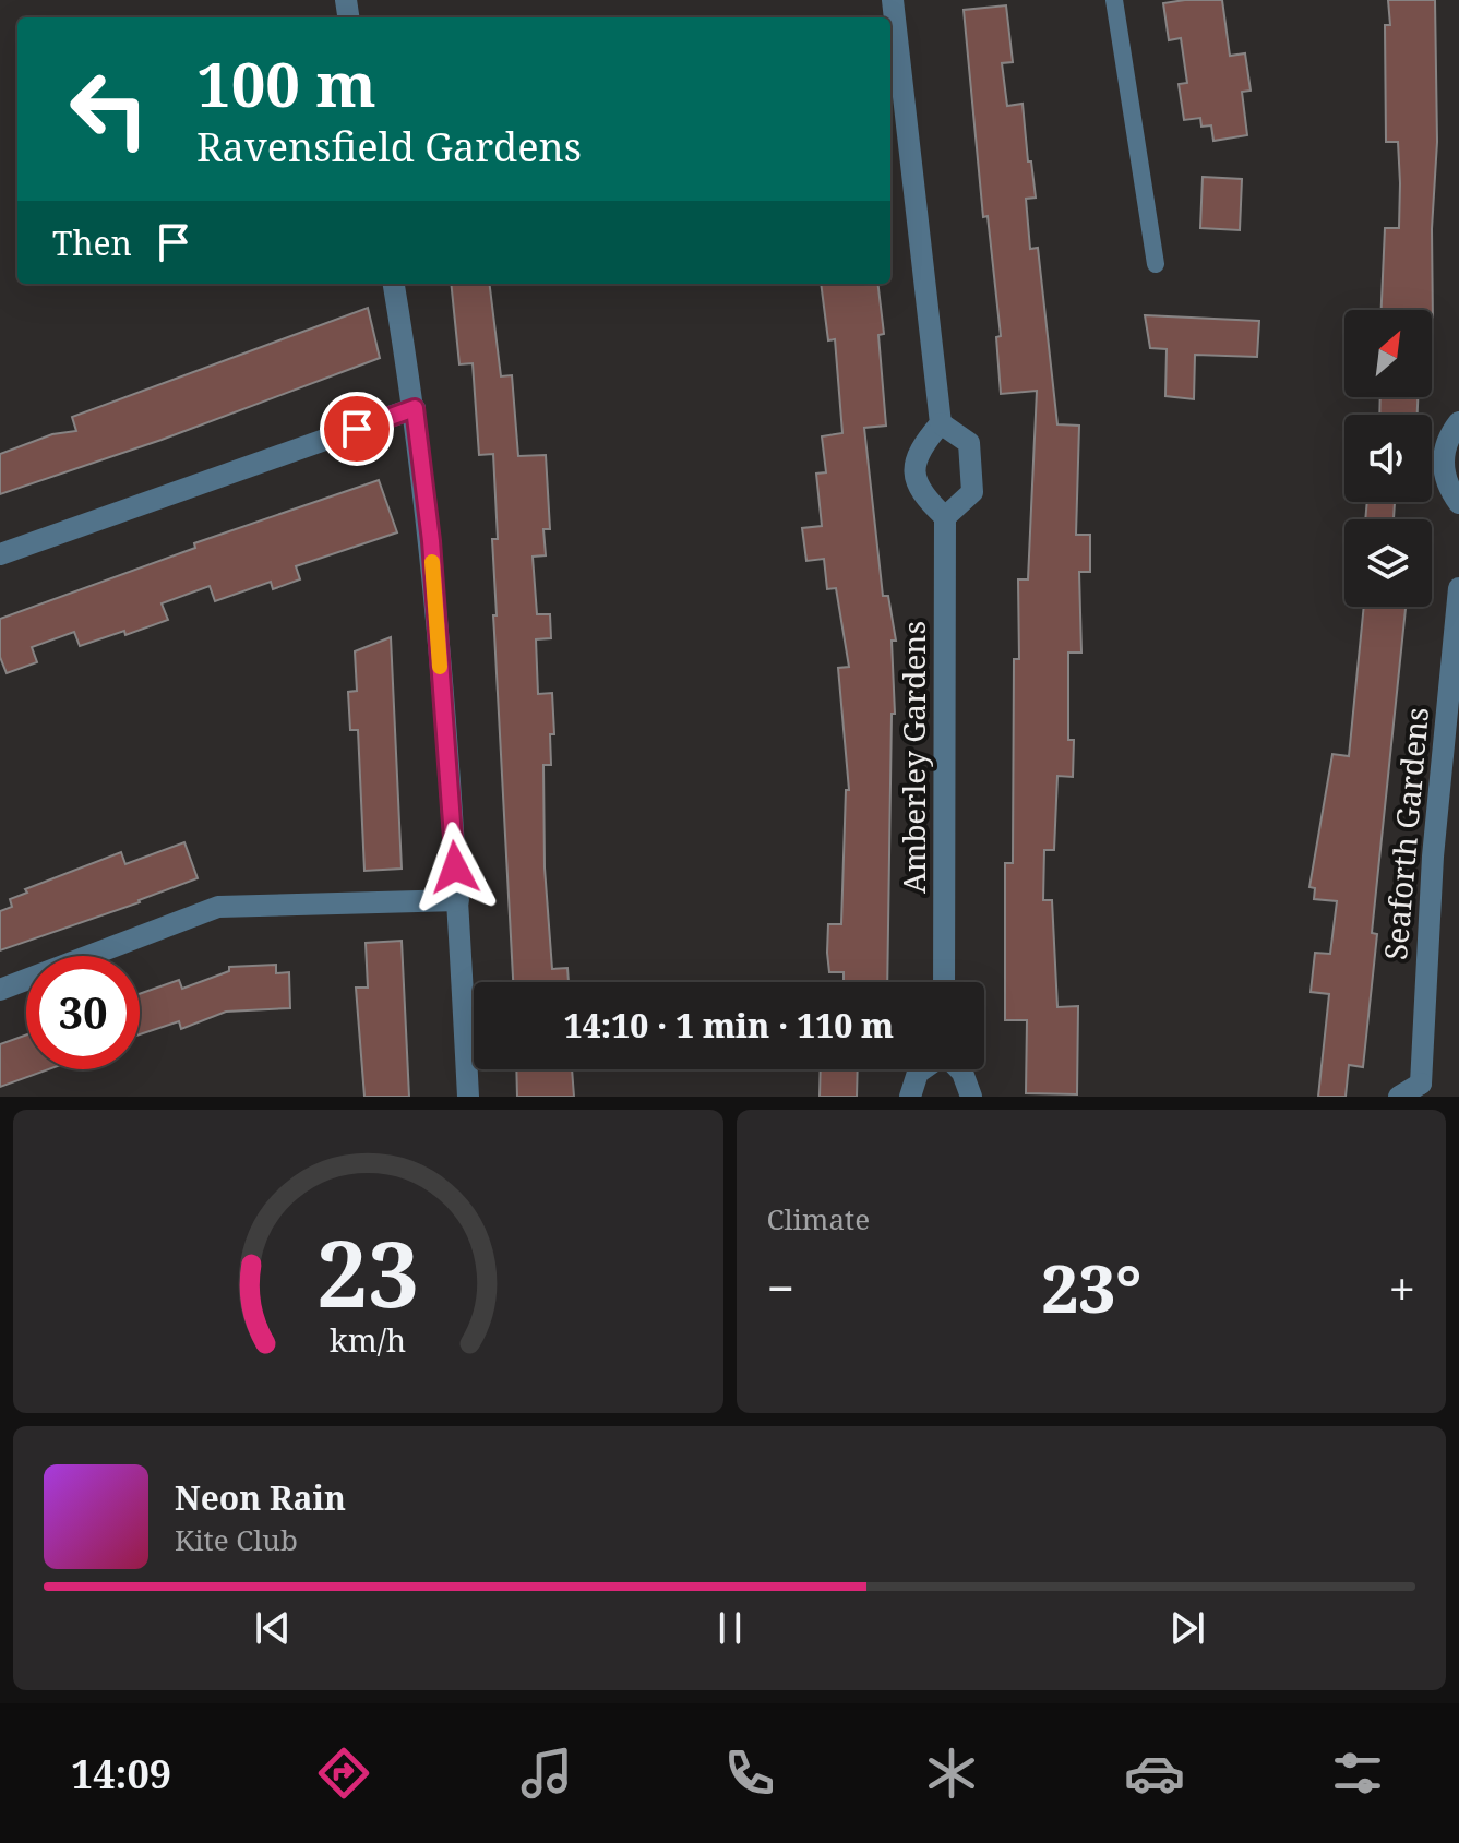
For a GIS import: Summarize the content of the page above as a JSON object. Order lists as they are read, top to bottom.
{
  "streets": {
    "street": ["Amberley Gardens", "Seaforth Gardens"]
  },
  "north": "top right",
  "page": {
    "turn": ["100 m", "Ravensfield Gardens"],
    "then": "Then",
    "limit": "30",
    "trip": "14:10 · 1 min · 110 m",
    "tile": "Climate",
    "heat": ["−", "23°", "+"],
    "song": ["Neon Rain", "Kite Club"],
    "tabs": "14:09",
    "gauge": ["23", "km/h"]
  }
}
